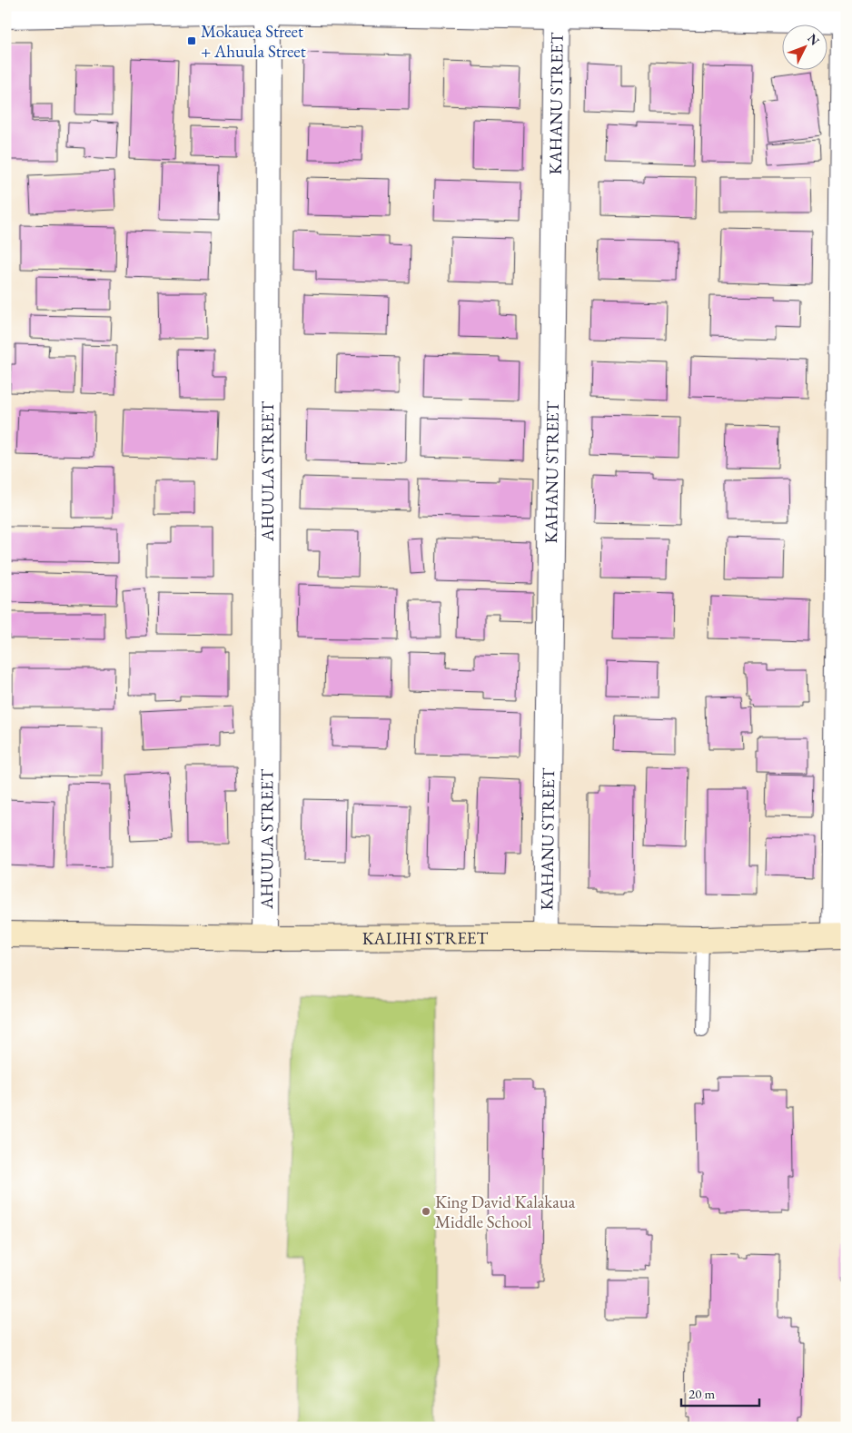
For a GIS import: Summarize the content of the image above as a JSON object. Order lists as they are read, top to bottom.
{
  "streets": {
    "main road": ["KALIHI STREET"],
    "street": ["KAHANU STREET", "AHUULA STREET"]
  },
  "crossings": [
    ["KAHANU STREET", "KALIHI STREET"],
    ["AHUULA STREET", "KALIHI STREET"]
  ],
  "places": {
    "transit": ["Mokauea Street + Ahuula Street"],
    "other": ["King David Kalakaua Middle School"]
  },
  "scale_bar": "20 m",
  "north": "top right"
}
